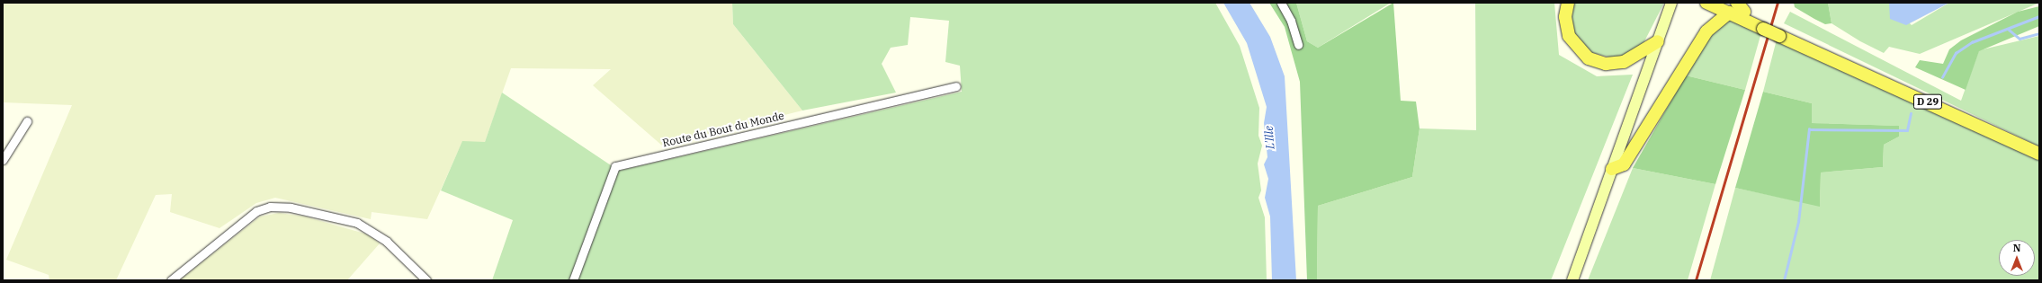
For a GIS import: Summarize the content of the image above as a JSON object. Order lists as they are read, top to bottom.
{
  "streets": {
    "main road": ["D 29"],
    "street": ["Route du Bout du Monde"]
  },
  "water": ["L'Ille"],
  "north": "top"
}
